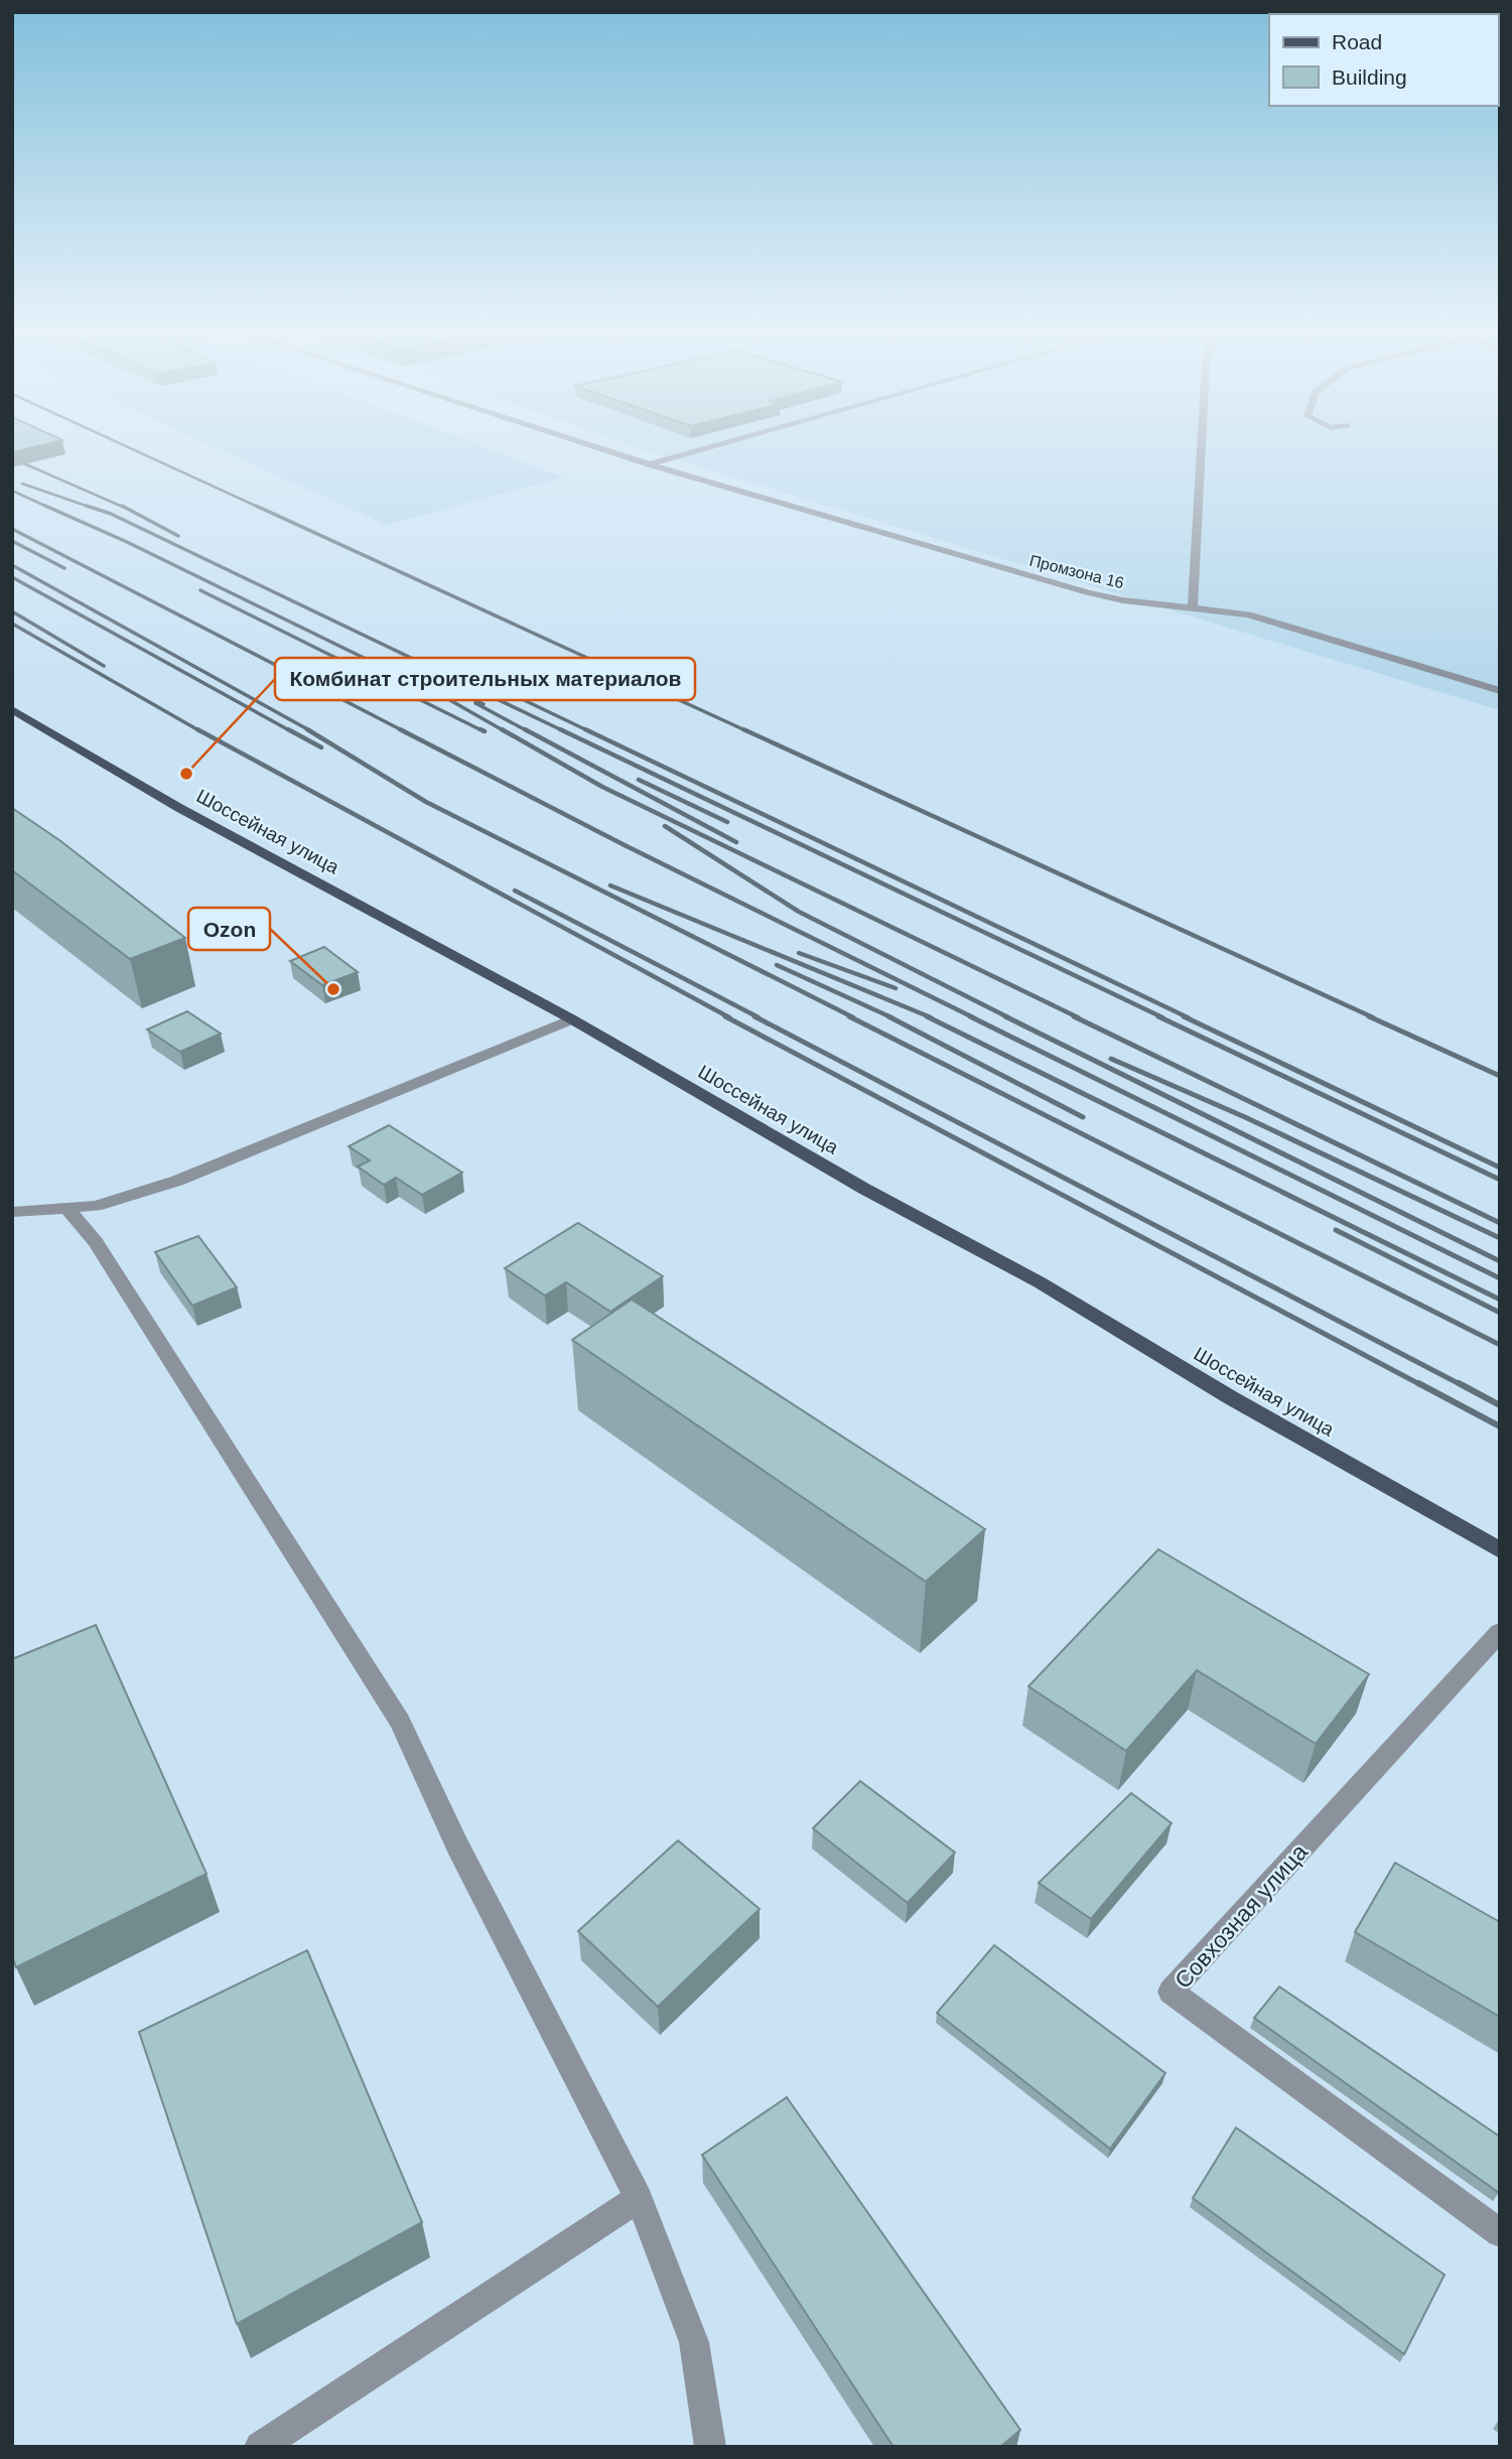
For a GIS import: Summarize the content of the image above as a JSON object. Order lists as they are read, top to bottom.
{
  "streets": {
    "main road": ["Шоссейная улица"],
    "street": ["Промзона 16", "Совхозная улица"]
  },
  "places": ["Комбинат строительных материалов", "Ozon"],
  "legend": ["Road", "Building"]
}
